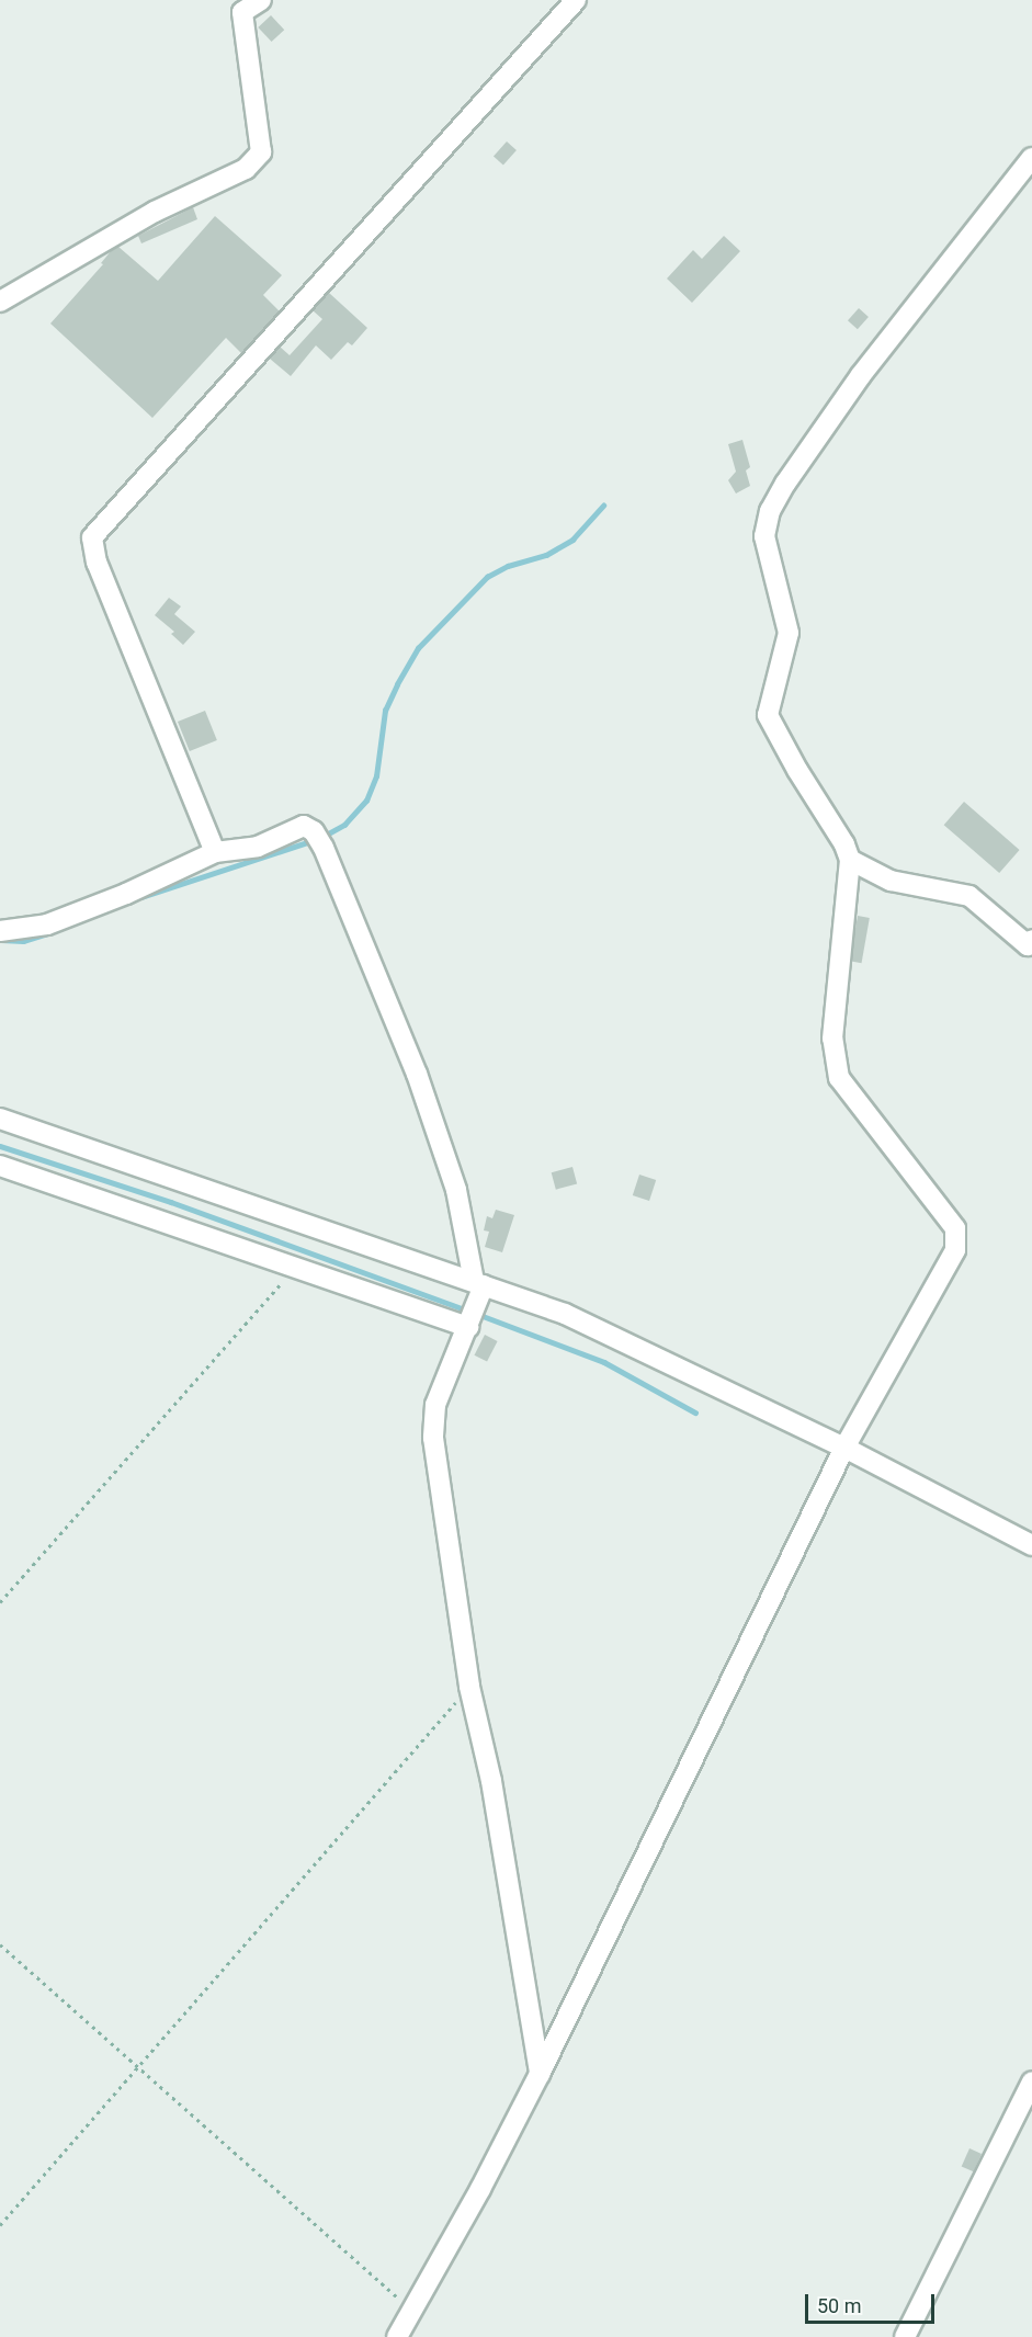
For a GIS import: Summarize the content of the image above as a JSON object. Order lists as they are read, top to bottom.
{
  "scale_bar": "50 m"
}
